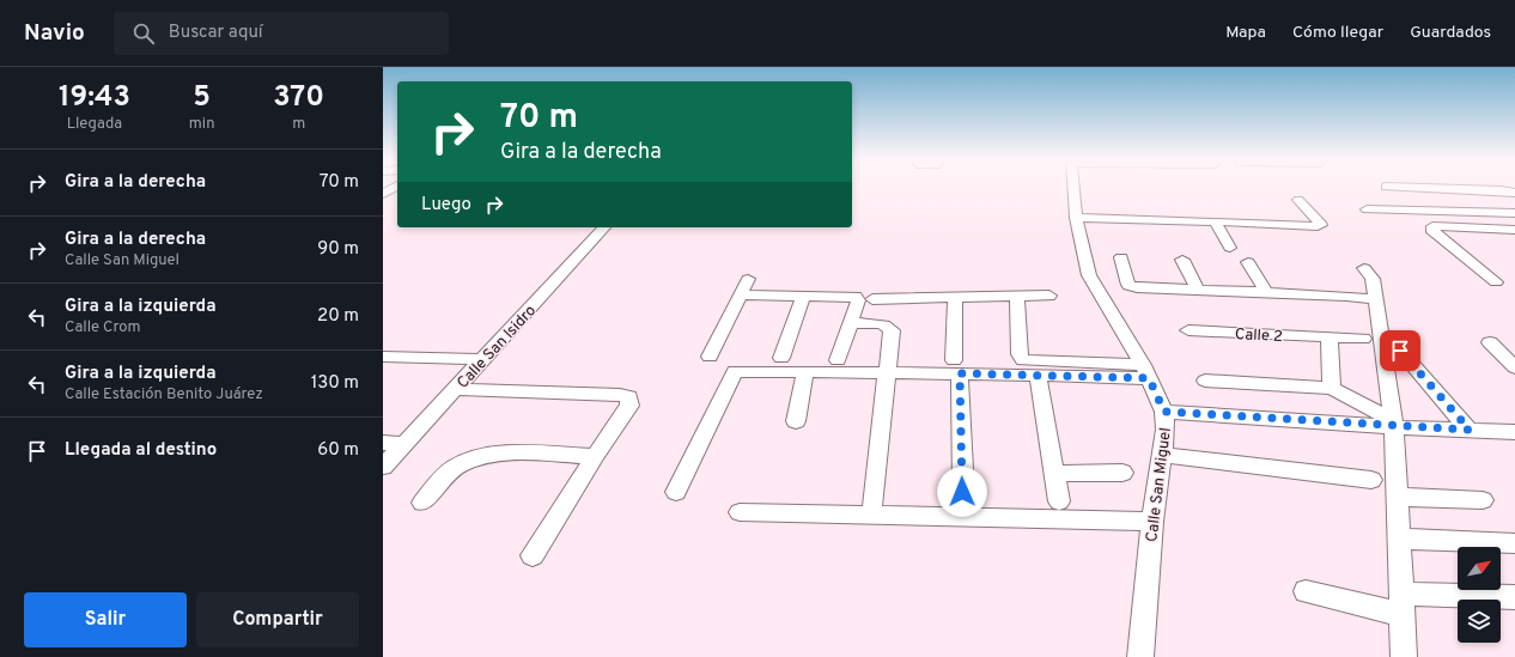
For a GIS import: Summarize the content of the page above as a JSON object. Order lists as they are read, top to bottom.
{
  "streets": {
    "street": ["Calle 2", "Calle San Isidro", "Calle San Miguel"]
  },
  "north": "top right",
  "page": {
    "header": "Navio",
    "search": "Buscar aquí",
    "nav": ["Mapa", "Cómo llegar", "Guardados"],
    "eta": [
      "19:43",
      "Llegada",
      "5",
      "min",
      "370",
      "m"
    ],
    "turn": ["70 m", "Gira a la derecha"],
    "list": [
      {
        "name": "Gira a la derecha",
        "value": "70 m"
      },
      {
        "name": "Gira a la derecha",
        "note": "Calle San Miguel",
        "value": "90 m"
      },
      {
        "name": "Gira a la izquierda",
        "note": "Calle Crom",
        "value": "20 m"
      },
      {
        "name": "Gira a la izquierda",
        "note": "Calle Estación Benito Juárez",
        "value": "130 m"
      },
      {
        "name": "Llegada al destino",
        "value": "60 m"
      }
    ],
    "then": "Luego",
    "buttons": ["Salir", "Compartir"]
  }
}
